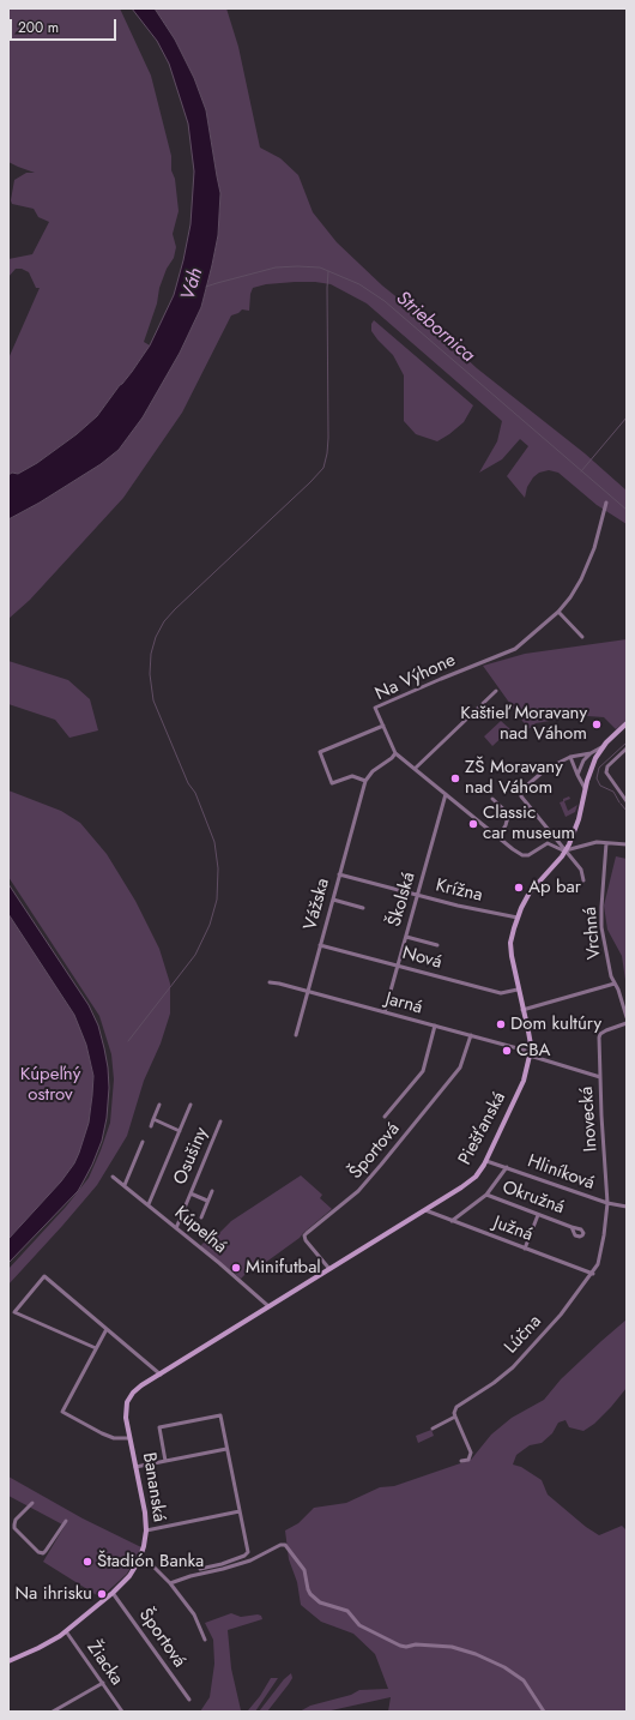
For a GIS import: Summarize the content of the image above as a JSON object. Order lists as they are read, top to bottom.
{
  "streets": {
    "main road": ["Piešťanská", "Bananská"],
    "street": [
      "Na Výhone",
      "Krížna",
      "Školská",
      "Vážska",
      "Vrchná",
      "Nová",
      "Jarná",
      "Inovecká",
      "Športová",
      "Osušiny",
      "Hliníková",
      "Okružná",
      "Južná",
      "Kúpeľná",
      "Lúčna",
      "Žiacka"
    ]
  },
  "crossings": [
    ["Na Výhone", "Školská"],
    ["Na Výhone", "Vážska"],
    ["Na Výhone", "Piešťanská"],
    ["Krížna", "Školská"],
    ["Krížna", "Vážska"],
    ["Krížna", "Piešťanská"],
    ["Školská", "Nová"],
    ["Školská", "Jarná"],
    ["Vážska", "Nová"],
    ["Vážska", "Jarná"],
    ["Nová", "Piešťanská"],
    ["Jarná", "Inovecká"],
    ["Jarná", "Piešťanská"],
    ["Jarná", "Športová"],
    ["Inovecká", "Piešťanská"],
    ["Inovecká", "Hliníková"],
    ["Inovecká", "Lúčna"],
    ["Piešťanská", "Športová"],
    ["Piešťanská", "Hliníková"],
    ["Piešťanská", "Južná"],
    ["Piešťanská", "Kúpeľná"],
    ["Piešťanská", "Bananská"],
    ["Športová", "Bananská"],
    ["Osušiny", "Kúpeľná"],
    ["Hliníková", "Lúčna"],
    ["Južná", "Lúčna"],
    ["Bananská", "Žiacka"]
  ],
  "water": ["Váh", "Striebornica"],
  "parks": ["Kúpeľný ostrov"],
  "places": [
    "Kaštieľ Moravany nad Váhom",
    "ZŠ Moravany nad Váhom",
    "Classic car museum",
    "Ap bar",
    "Dom kultúry",
    "CBA",
    "Minifutbal",
    "Štadión Banka",
    "Na ihrisku"
  ],
  "scale_bar": "200 m"
}
